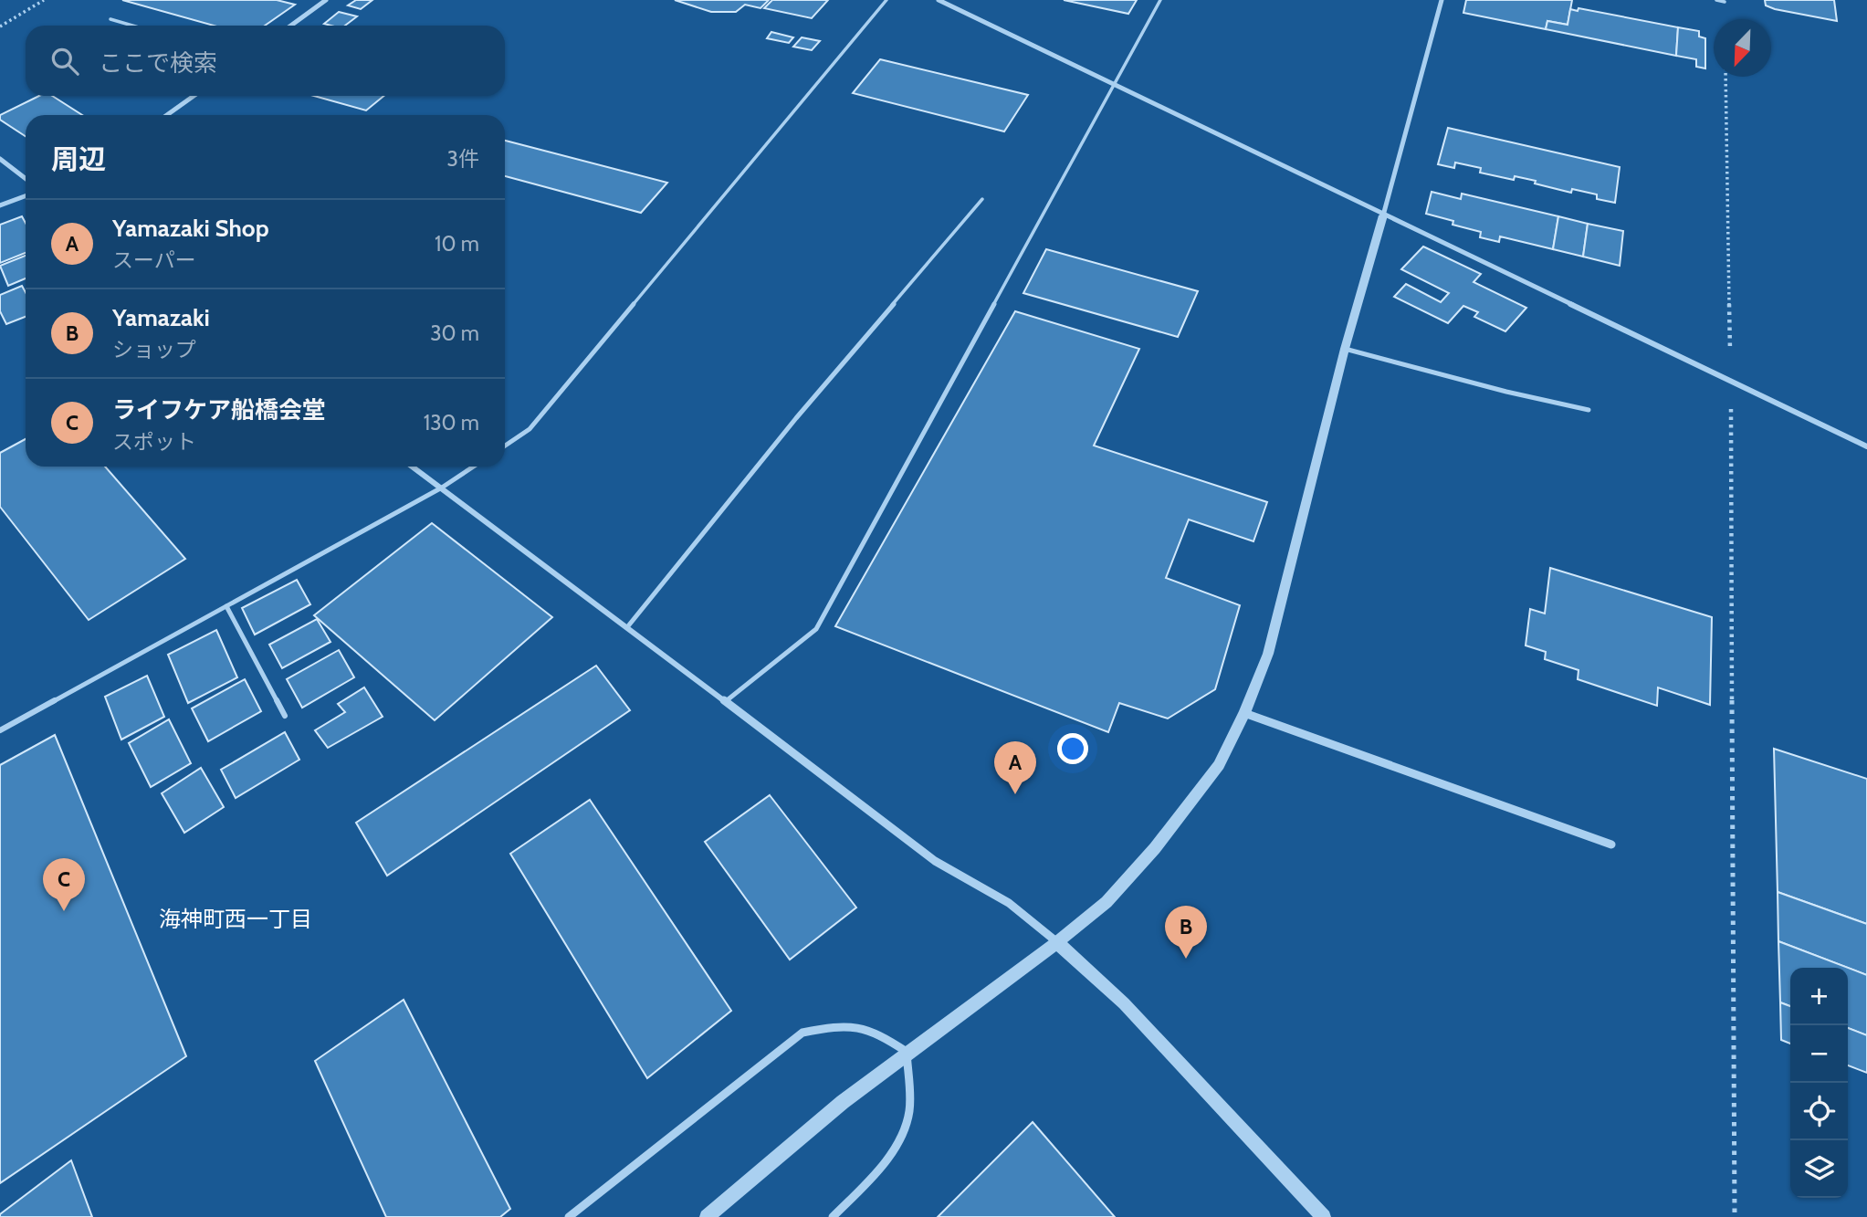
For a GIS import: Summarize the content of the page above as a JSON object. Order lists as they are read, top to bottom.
{
  "districts": ["海神町西一丁目"],
  "north": "bottom left",
  "page": {
    "search": "ここで検索",
    "heading": ["周辺", "3件"],
    "list": [
      {
        "mark": "A",
        "name": "Yamazaki Shop",
        "note": "スーパー",
        "value": "10 m"
      },
      {
        "mark": "B",
        "name": "Yamazaki",
        "note": "ショップ",
        "value": "30 m"
      },
      {
        "mark": "C",
        "name": "ライフケア船橋会堂",
        "note": "スポット",
        "value": "130 m"
      }
    ],
    "pins": ["A", "C", "B"],
    "map_buttons": ["+", "−"]
  }
}
